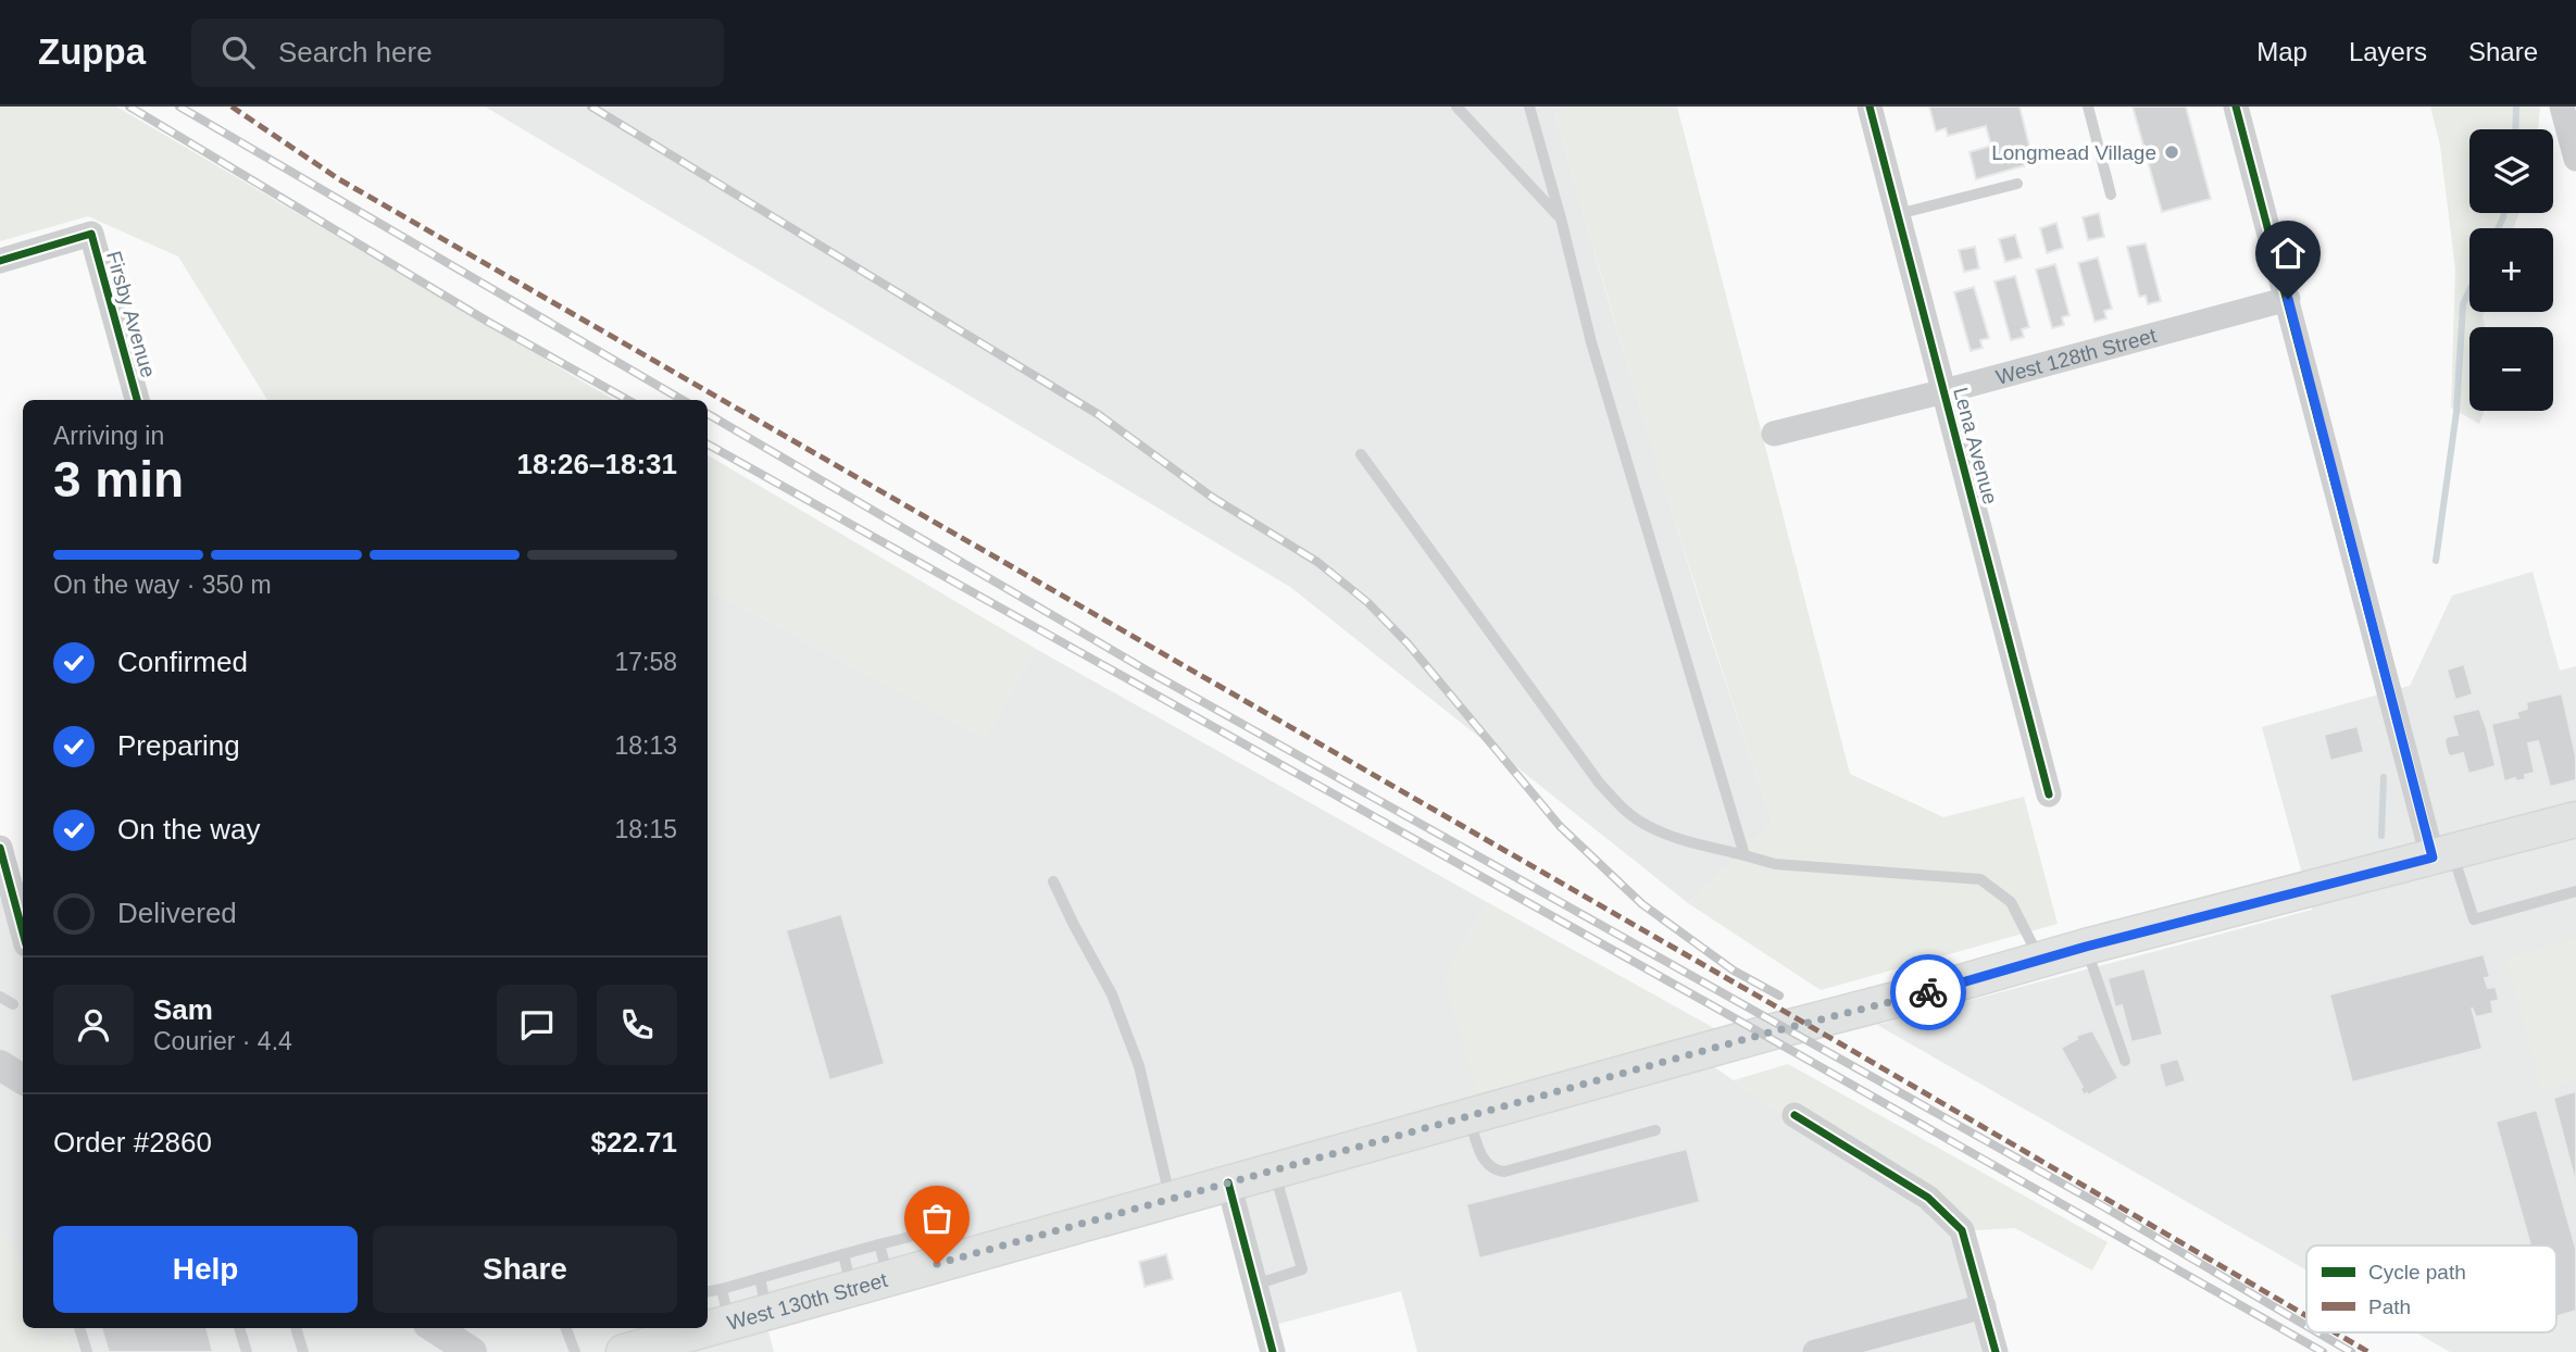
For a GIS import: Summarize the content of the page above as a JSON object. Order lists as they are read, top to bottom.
{
  "streets": {
    "main road": ["West 130th Street"],
    "street": ["Firsby Avenue", "West 128th Street", "Lena Avenue"]
  },
  "crossings": [
    ["West 128th Street", "Lena Avenue"]
  ],
  "places": ["Longmead Village"],
  "legend": ["Cycle path", "Path"],
  "page": {
    "header": "Zuppa",
    "search": "Search here",
    "nav": ["Map", "Layers", "Share"],
    "map_buttons": ["+", "−"],
    "heading": ["3 min", "Arriving in", "18:26–18:31"],
    "panel": [
      "Sam",
      "Courier · 4.4",
      "Order #2860",
      "$22.71"
    ],
    "bar": "On the way · 350 m",
    "list": [
      ["Confirmed", "17:58"],
      ["Preparing", "18:13"],
      ["On the way", "18:15"],
      "Delivered"
    ],
    "buttons": ["Help", "Share"]
  }
}
